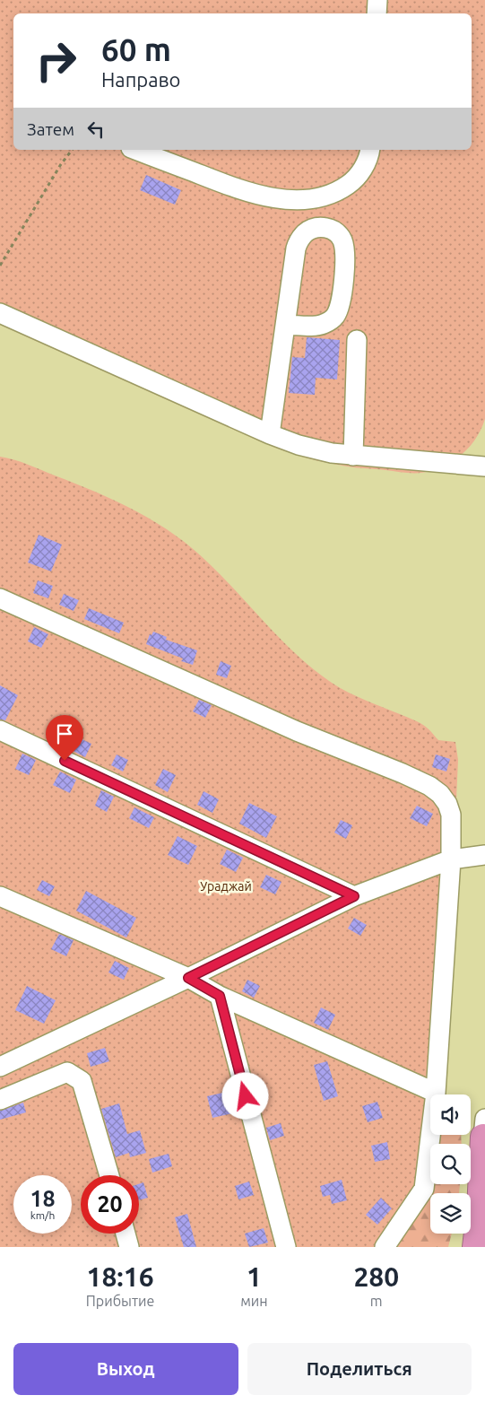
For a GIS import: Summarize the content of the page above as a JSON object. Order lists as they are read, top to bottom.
{
  "parks": ["Ураджай"],
  "page": {
    "turn": ["60 m", "Направо"],
    "then": "Затем",
    "speed": "18 km/h",
    "limit": "20",
    "eta": [
      "18:16",
      "Прибытие",
      "1",
      "мин",
      "280",
      "m"
    ],
    "buttons": ["Выход", "Поделиться"]
  }
}
